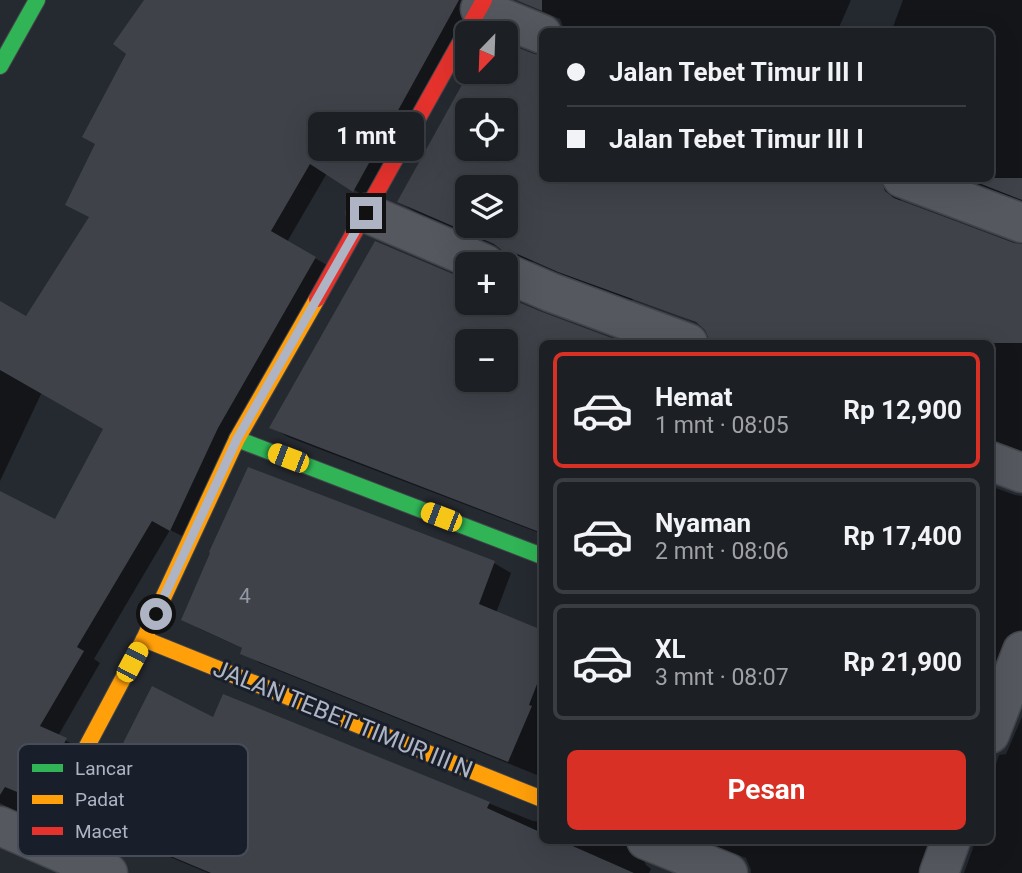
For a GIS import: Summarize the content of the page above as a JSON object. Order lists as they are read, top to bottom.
{
  "streets": {
    "street": ["JALAN TEBET TIMUR III N"]
  },
  "house_numbers": ["4"],
  "legend": ["Lancar", "Padat", "Macet"],
  "north": "bottom left",
  "page": {
    "map_buttons": ["+", "−"],
    "banner": ["Jalan Tebet Timur III I", "Jalan Tebet Timur III I"],
    "bubble": "1 mnt",
    "list": [
      {
        "name": "Hemat",
        "note": "1 mnt · 08:05",
        "value": "Rp 12,900"
      },
      {
        "name": "Nyaman",
        "note": "2 mnt · 08:06",
        "value": "Rp 17,400"
      },
      {
        "name": "XL",
        "note": "3 mnt · 08:07",
        "value": "Rp 21,900"
      }
    ],
    "buttons": "Pesan"
  }
}
